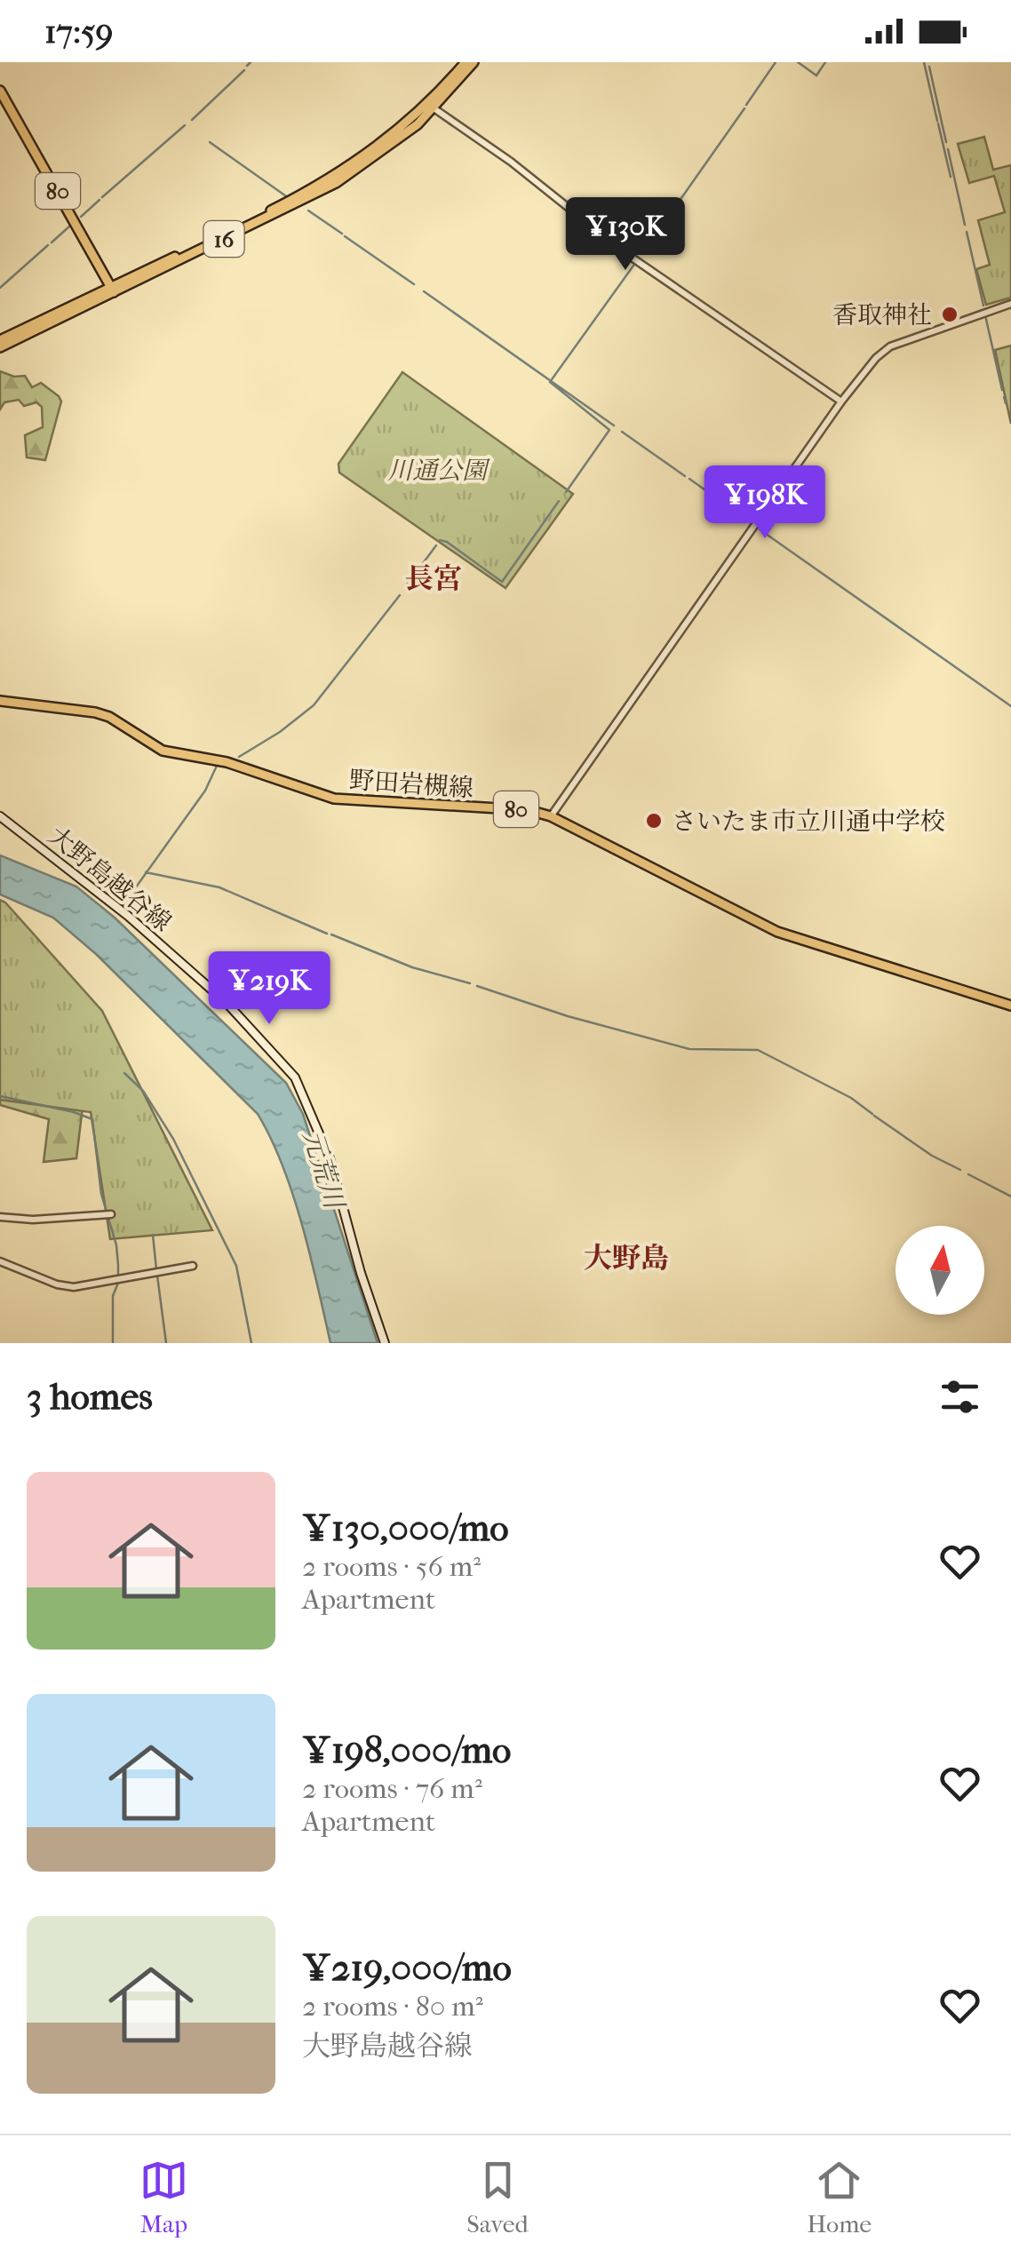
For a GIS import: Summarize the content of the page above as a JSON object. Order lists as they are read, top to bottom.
{
  "streets": {
    "main road": [
      "80",
      "16",
      "野田岩槻線",
      "大野島越谷線"
    ]
  },
  "crossings": [
    ["80", "16"]
  ],
  "districts": ["長宮", "大野島"],
  "water": ["元荒川"],
  "parks": ["川通公園"],
  "places": ["香取神社", "さいたま市立川通中学校"],
  "north": "top",
  "page": {
    "status": "17:59",
    "price": ["¥130K", "¥198K", "¥219K"],
    "heading": "3 homes",
    "list": [
      {
        "name": "¥130,000/mo",
        "note": "2 rooms · 56 m² · Apartment"
      },
      {
        "name": "¥198,000/mo",
        "note": "2 rooms · 76 m² · Apartment"
      },
      {
        "name": "¥219,000/mo",
        "note": "2 rooms · 80 m² · 大野島越谷線"
      }
    ],
    "tabs": ["Map", "Saved", "Home"]
  }
}
